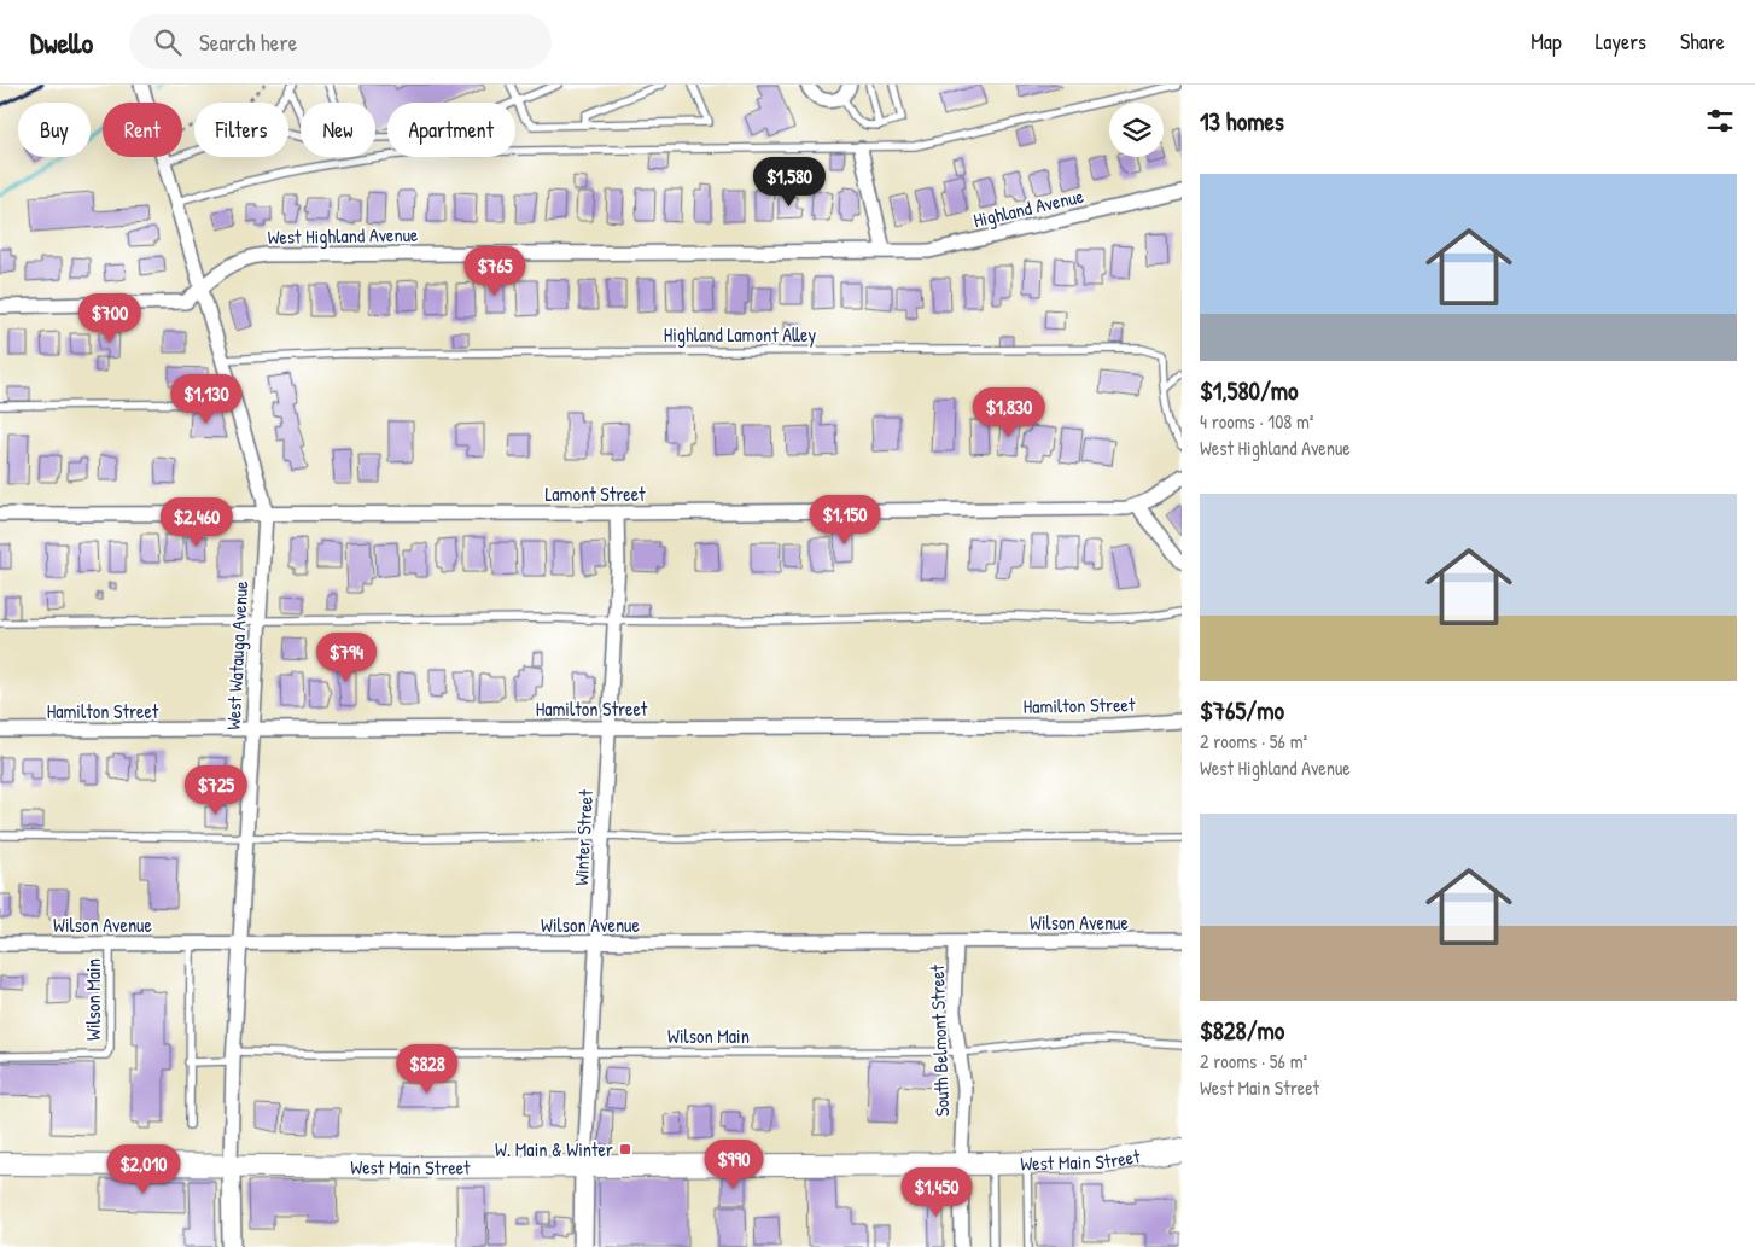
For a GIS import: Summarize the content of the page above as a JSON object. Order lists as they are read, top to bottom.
{
  "streets": {
    "main road": ["West Watauga Avenue", "West Main Street"],
    "street": [
      "Highland Avenue",
      "West Highland Avenue",
      "Lamont Street",
      "Hamilton Street",
      "Winter Street",
      "Wilson Avenue",
      "South Belmont Street"
    ],
    "lane": ["Highland Lamont Alley", "Wilson Main"]
  },
  "crossings": [
    ["Highland Avenue", "West Highland Avenue"],
    ["West Highland Avenue", "West Watauga Avenue"],
    ["Highland Lamont Alley", "West Watauga Avenue"],
    ["Lamont Street", "West Watauga Avenue"],
    ["Lamont Street", "Winter Street"],
    ["West Watauga Avenue", "Hamilton Street"],
    ["West Watauga Avenue", "Wilson Avenue"],
    ["West Watauga Avenue", "Wilson Main"],
    ["West Watauga Avenue", "West Main Street"],
    ["Hamilton Street", "Winter Street"],
    ["Winter Street", "Wilson Avenue"],
    ["Winter Street", "Wilson Main"],
    ["Winter Street", "West Main Street"],
    ["Wilson Avenue", "Wilson Main"],
    ["Wilson Avenue", "South Belmont Street"],
    ["Wilson Main", "South Belmont Street"],
    ["South Belmont Street", "West Main Street"]
  ],
  "places": {
    "transit": ["W. Main & Winter"]
  },
  "page": {
    "header": "Dwello",
    "search": "Search here",
    "nav": ["Map", "Layers", "Share"],
    "heading": "13 homes",
    "chip": [
      "Buy",
      "Rent",
      "Filters",
      "New",
      "Apartment"
    ],
    "price": [
      "$1,580",
      "$765",
      "$700",
      "$1,130",
      "$1,830",
      "$1,150",
      "$2,460",
      "$794",
      "$725",
      "$828",
      "$990",
      "$2,010",
      "$1,450"
    ],
    "list": [
      {
        "name": "$1,580/mo",
        "note": "4 rooms · 108 m² · West Highland Avenue"
      },
      {
        "name": "$765/mo",
        "note": "2 rooms · 56 m² · West Highland Avenue"
      },
      {
        "name": "$828/mo",
        "note": "2 rooms · 56 m² · West Main Street"
      }
    ]
  }
}
